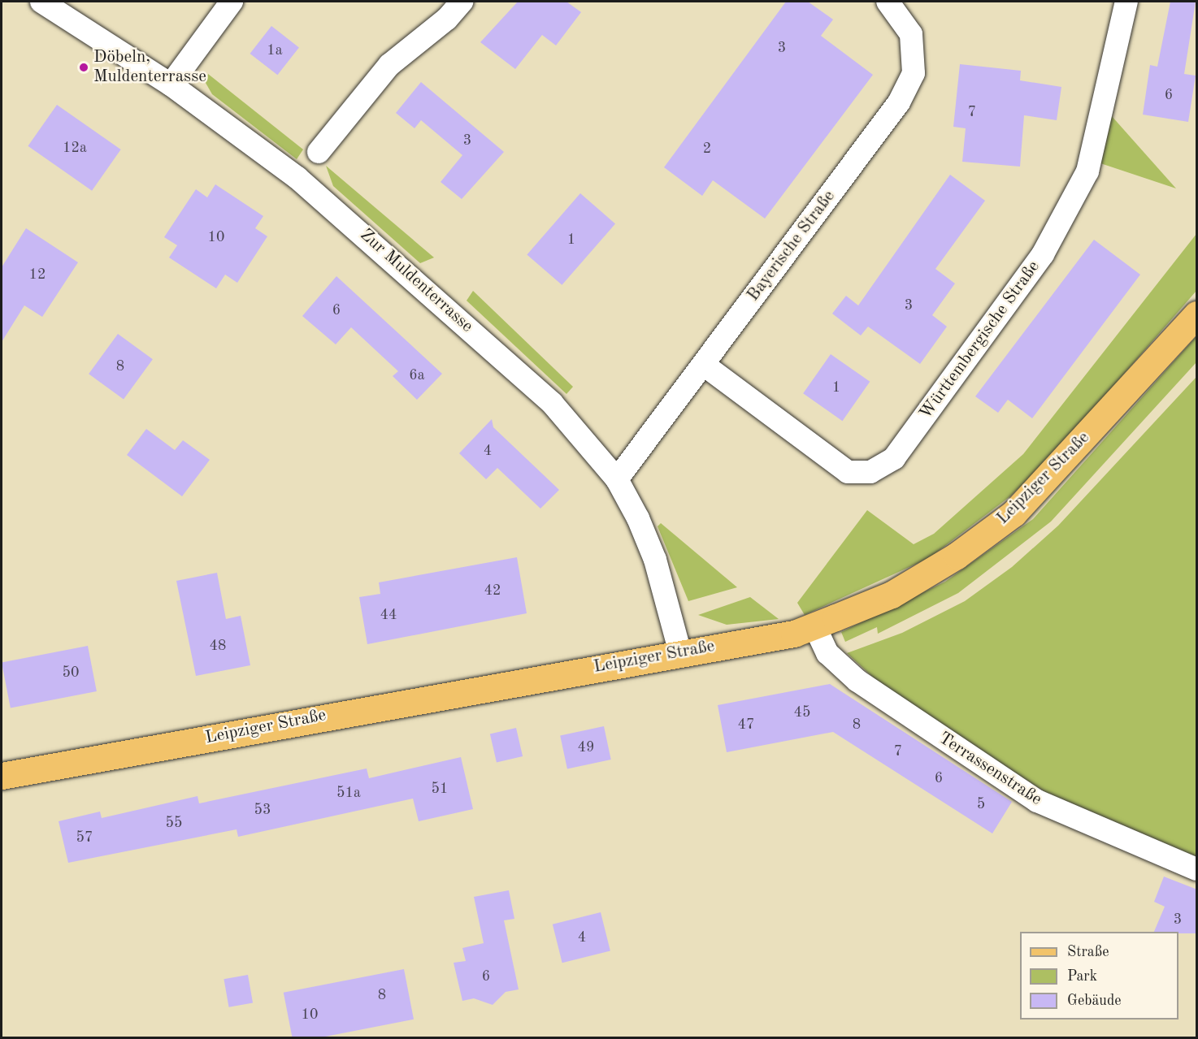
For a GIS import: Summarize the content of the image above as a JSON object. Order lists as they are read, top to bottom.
{
  "streets": {
    "main road": ["Leipziger Straße"],
    "street": [
      "Bayerische Straße",
      "Zur Muldenterrasse",
      "Württembergische Straße",
      "Terrassenstraße"
    ]
  },
  "crossings": [
    ["Bayerische Straße", "Zur Muldenterrasse"],
    ["Bayerische Straße", "Württembergische Straße"],
    ["Zur Muldenterrasse", "Leipziger Straße"],
    ["Leipziger Straße", "Terrassenstraße"]
  ],
  "places": ["Döbeln, Muldenterrasse"],
  "house_numbers": [
    "3",
    "1a",
    "6",
    "7",
    "3",
    "12a",
    "2",
    "10",
    "1",
    "12",
    "3",
    "6",
    "8",
    "6a",
    "1",
    "4",
    "42",
    "44",
    "48",
    "50",
    "45",
    "47",
    "8",
    "49",
    "7",
    "6",
    "51",
    "51a",
    "5",
    "53",
    "55",
    "57",
    "3",
    "4",
    "6",
    "8",
    "10"
  ],
  "legend": ["Straße", "Park", "Gebäude"]
}
